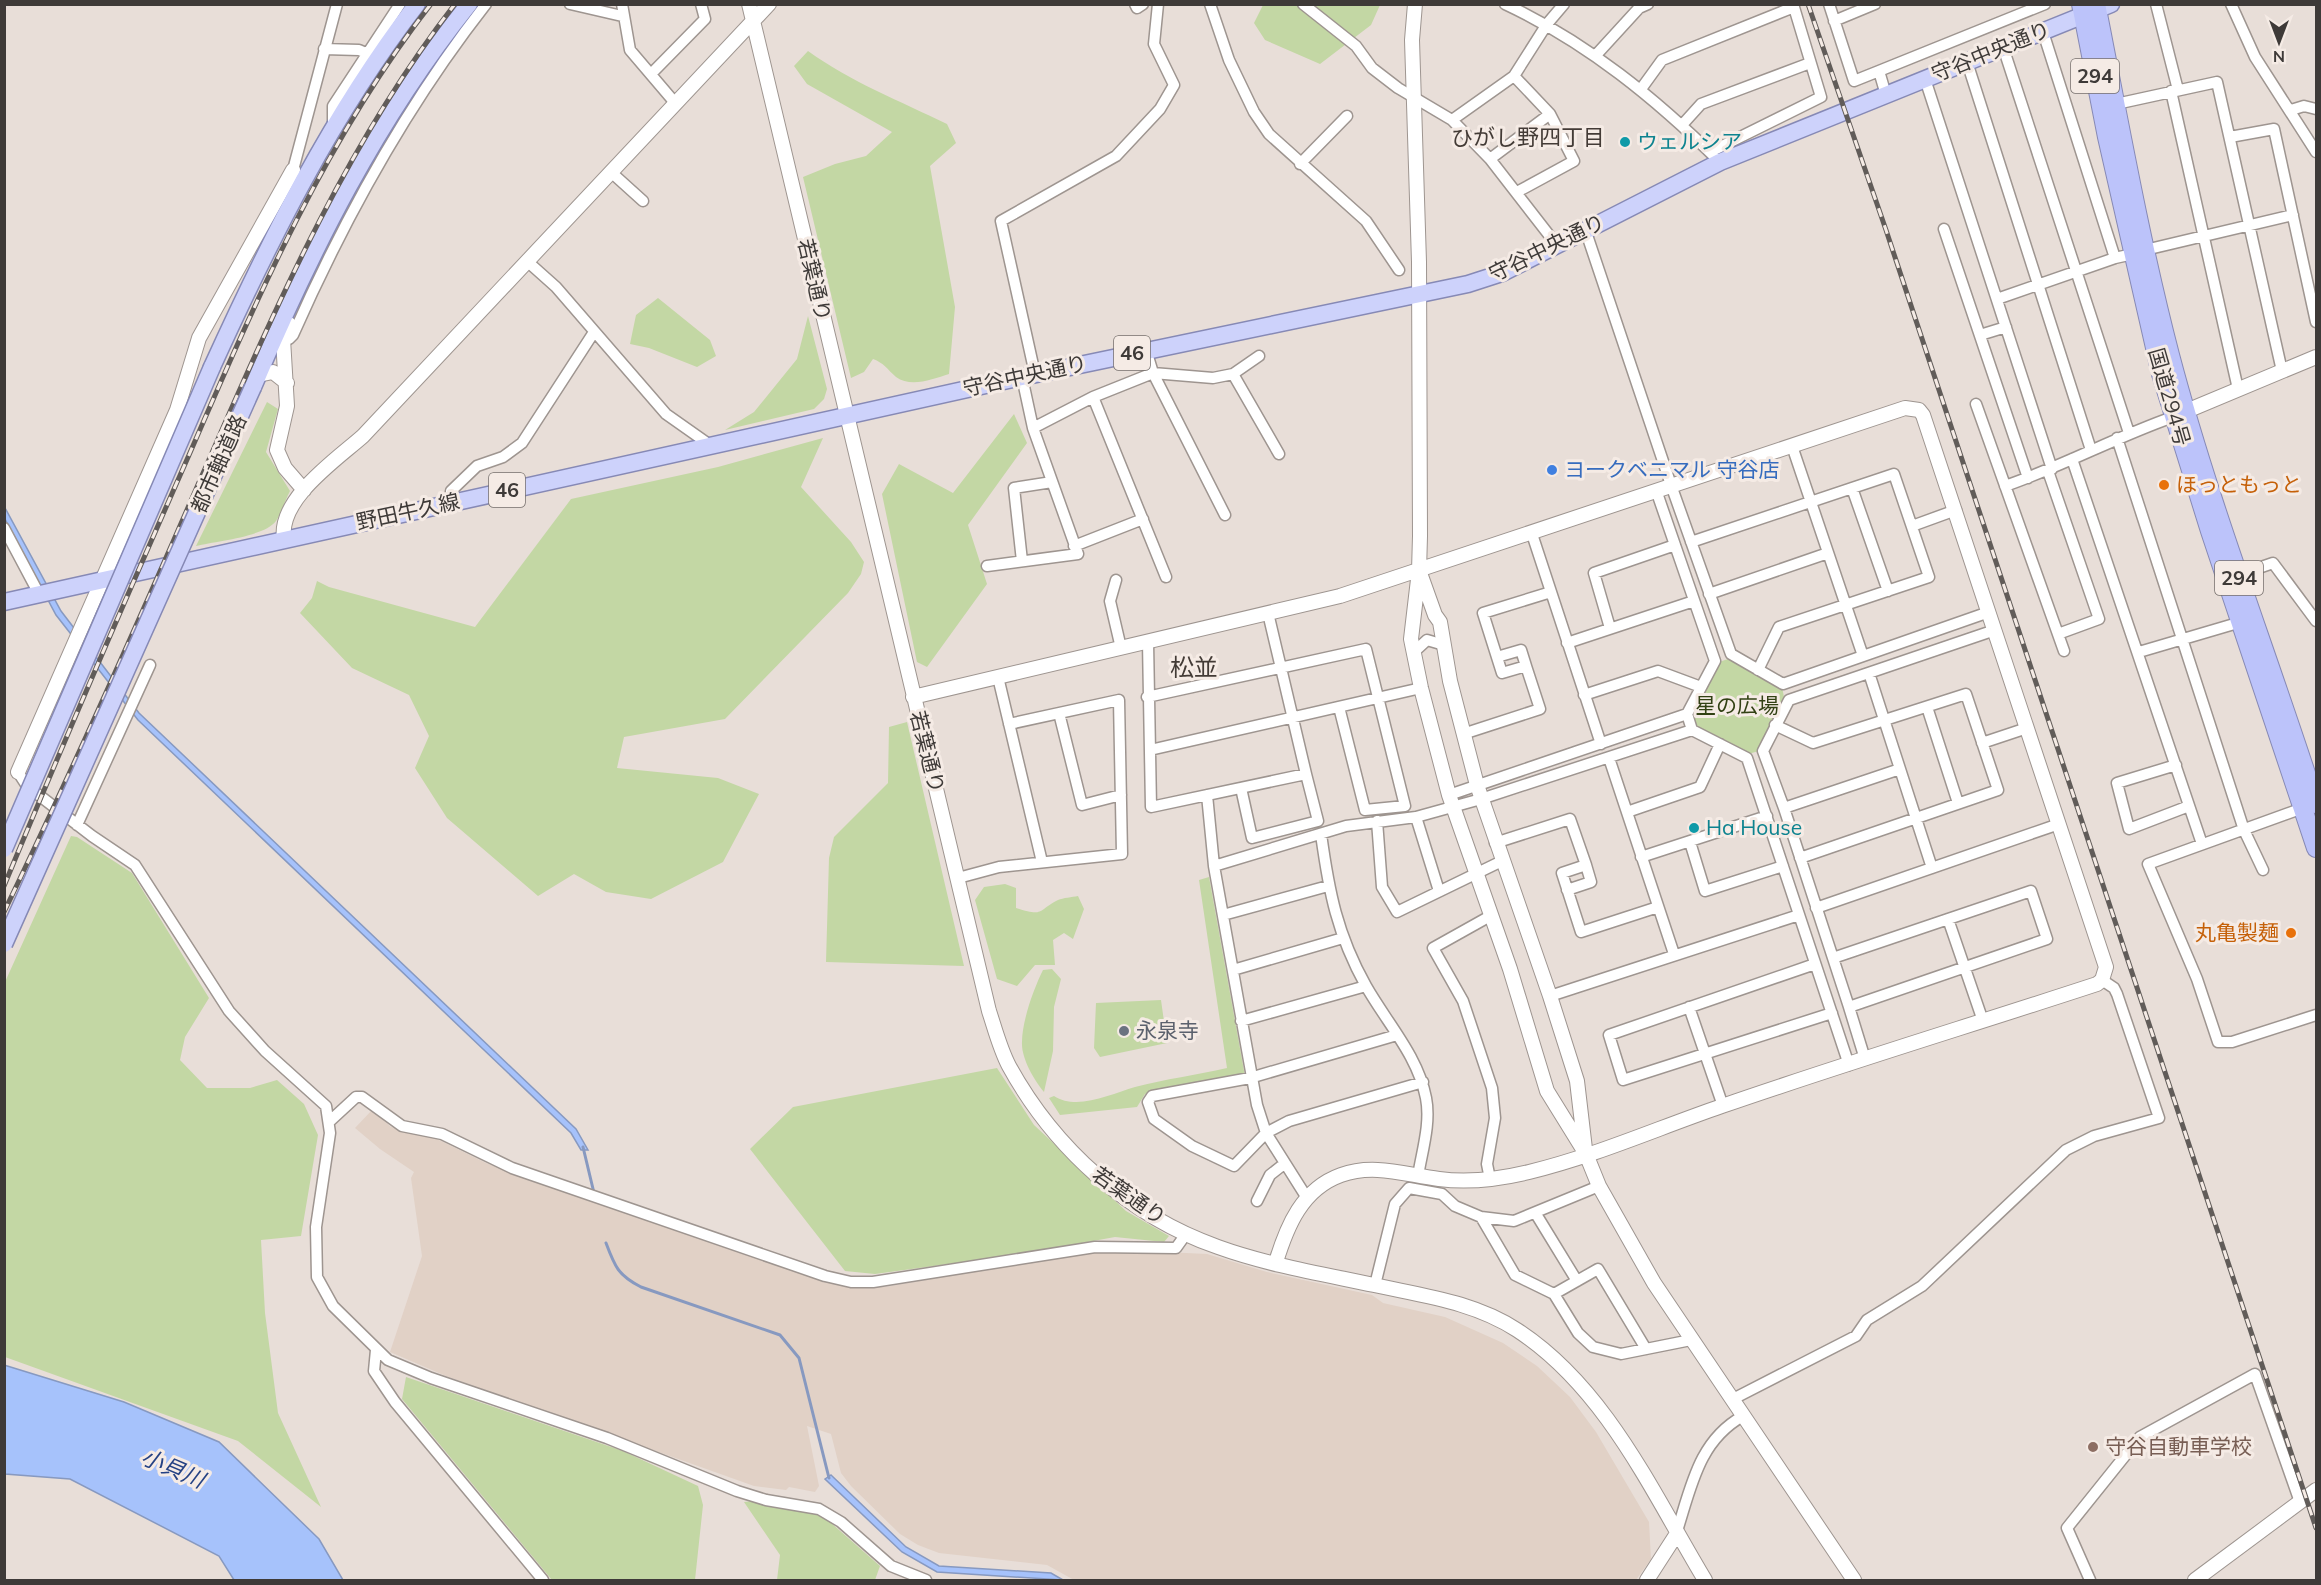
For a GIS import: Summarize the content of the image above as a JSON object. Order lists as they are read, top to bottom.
{
  "streets": {
    "highway": ["294", "国道294号"],
    "main road": [
      "守谷中央通り",
      "46",
      "都市軸道路",
      "野田牛久線"
    ],
    "street": ["若葉通り"]
  },
  "crossings": [
    ["守谷中央通り", "若葉通り"],
    ["守谷中央通り", "国道294号"],
    ["守谷中央通り", "野田牛久線"],
    ["若葉通り", "野田牛久線"]
  ],
  "districts": ["ひがし野四丁目", "松並"],
  "water": ["小貝川"],
  "parks": ["星の広場"],
  "places": [
    "ウェルシア",
    "ヨークベニマル 守谷店",
    "ほっともっと",
    "Ha House",
    "丸亀製麺",
    "永泉寺",
    "守谷自動車学校"
  ],
  "north": "bottom"
}
